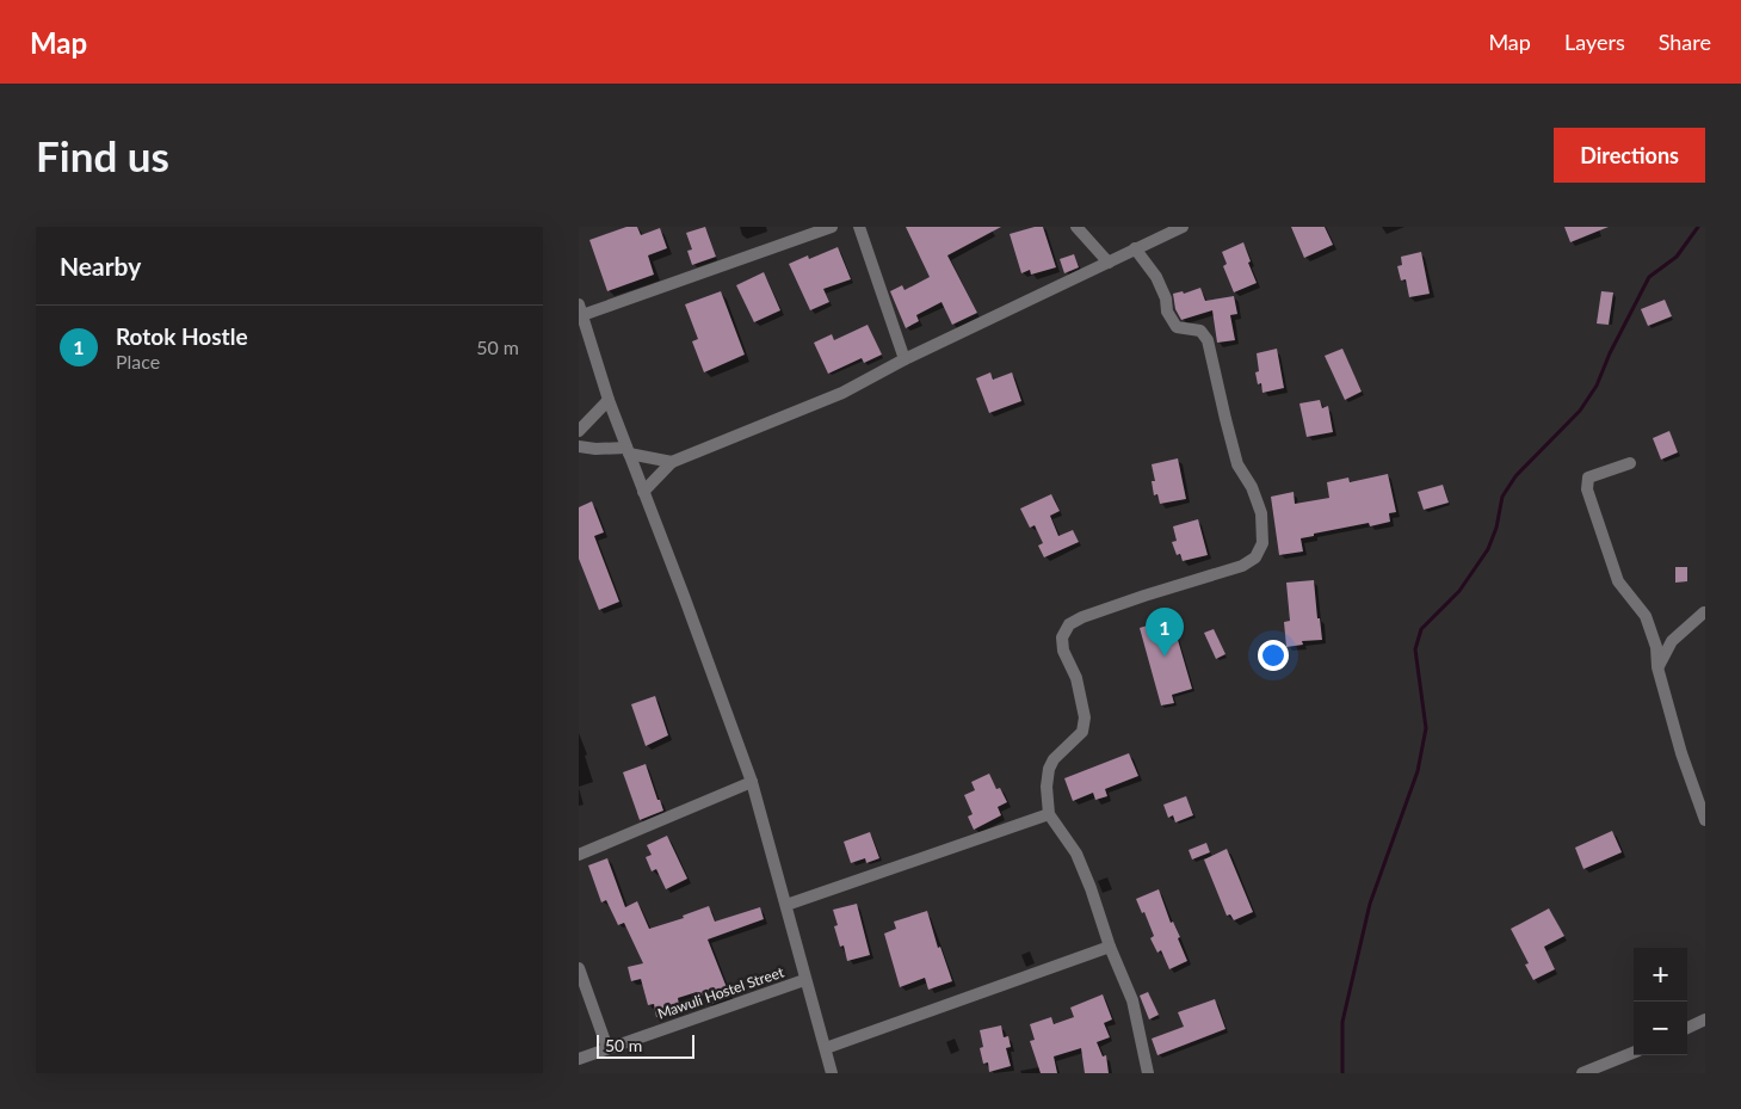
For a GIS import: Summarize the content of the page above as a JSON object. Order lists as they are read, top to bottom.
{
  "streets": {
    "street": ["Mawuli Hostel Street"]
  },
  "scale_bar": "50 m",
  "page": {
    "header": "Map",
    "nav": ["Map", "Layers", "Share"],
    "buttons": "Directions",
    "title": "Find us",
    "heading": "Nearby",
    "list": [
      {
        "mark": "1",
        "name": "Rotok Hostle",
        "note": "Place",
        "value": "50 m"
      }
    ],
    "pins": "1",
    "map_buttons": ["+", "−"],
    "scale": "50 m"
  }
}
